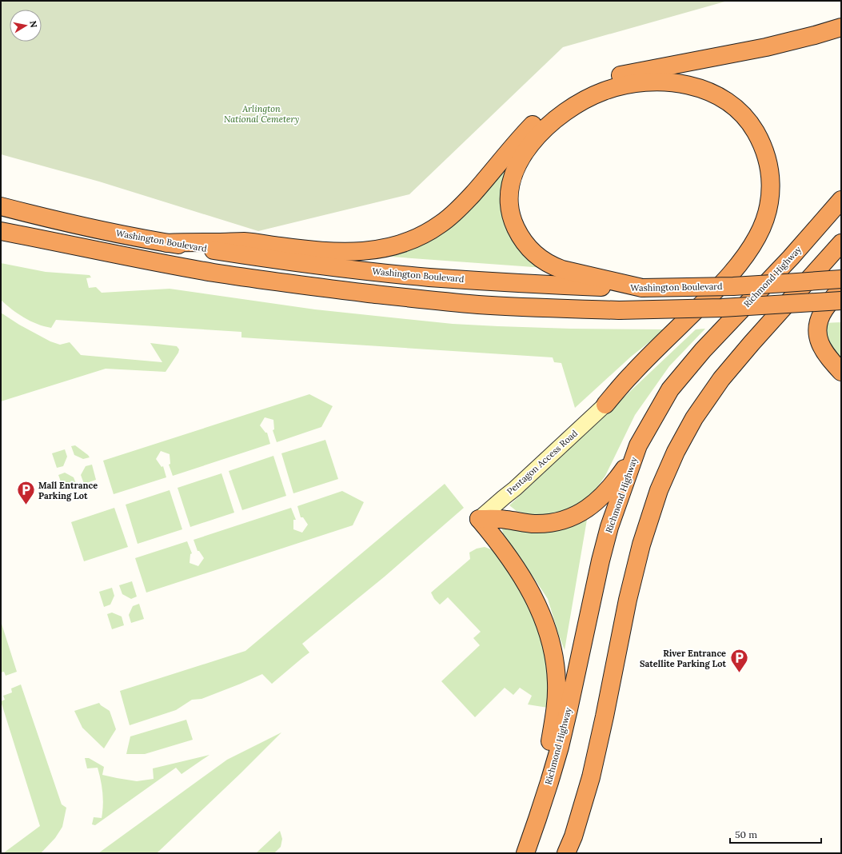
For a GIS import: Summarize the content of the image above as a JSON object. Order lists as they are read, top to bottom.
{
  "streets": {
    "highway": ["Washington Boulevard", "Richmond Highway"],
    "street": ["Pentagon Access Road"]
  },
  "parks": ["Arlington National Cemetery"],
  "places": {
    "parking": ["Mall Entrance Parking Lot", "River Entrance Satellite Parking Lot"]
  },
  "scale_bar": "50 m",
  "north": "right"
}
